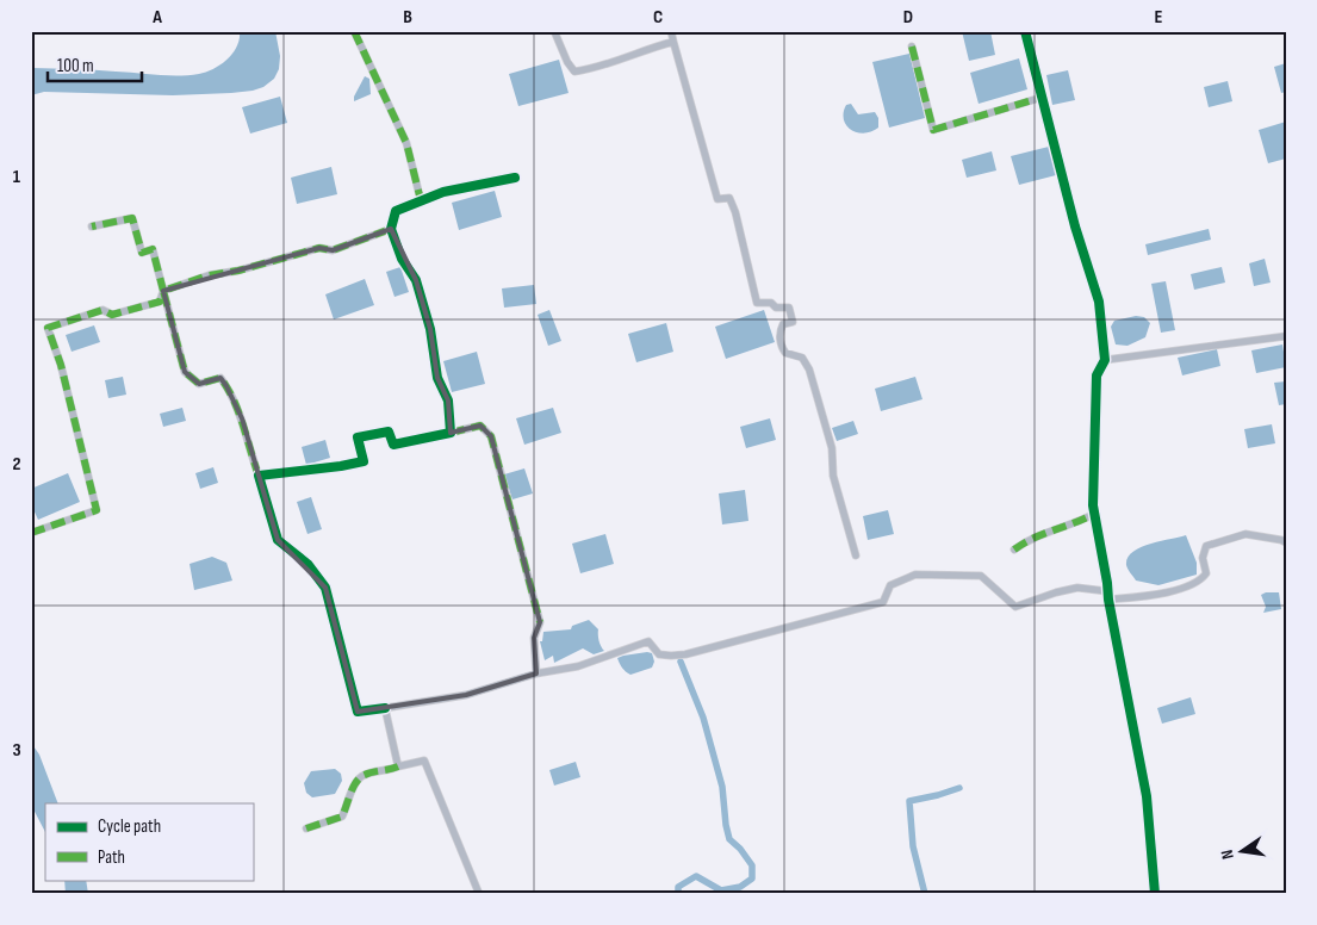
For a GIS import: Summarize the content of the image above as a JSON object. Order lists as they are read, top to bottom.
{
  "legend": ["Cycle path", "Path"],
  "scale_bar": "100 m",
  "north": "left",
  "grid": {
    "columns": [
      "A",
      "B",
      "C",
      "D",
      "E"
    ],
    "rows": ["1", "2", "3"]
  }
}
